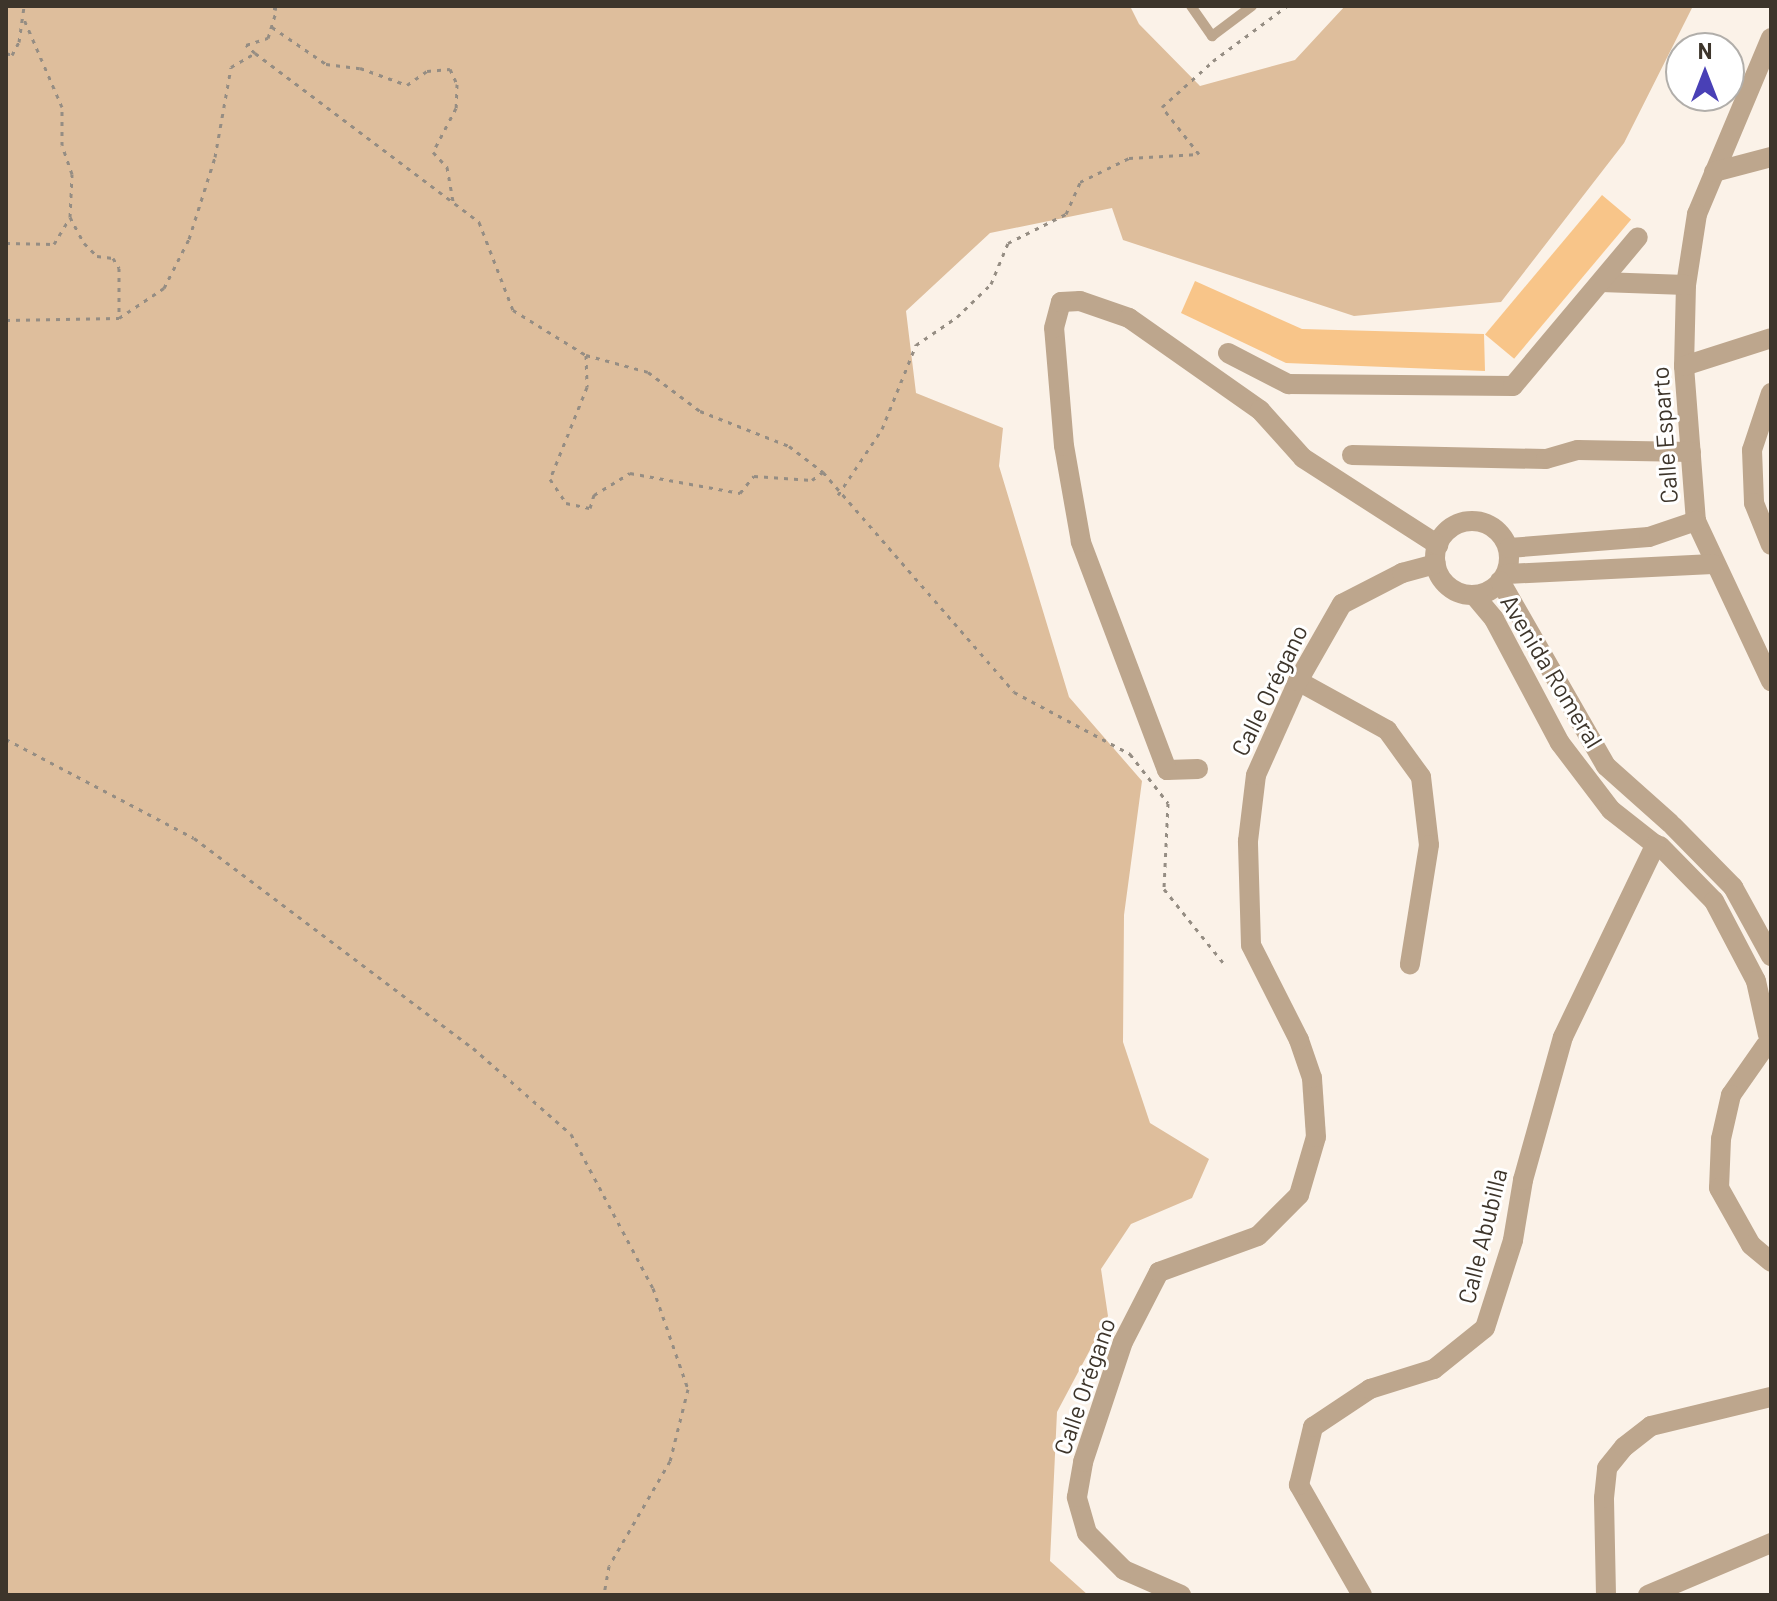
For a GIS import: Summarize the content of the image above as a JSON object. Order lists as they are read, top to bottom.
{
  "streets": {
    "street": [
      "Calle Esparto",
      "Avenida Romeral",
      "Calle Orégano",
      "Calle Abubilla"
    ]
  },
  "crossings": [
    ["Avenida Romeral", "Calle Orégano"],
    ["Avenida Romeral", "Calle Abubilla"]
  ],
  "north": "top"
}
